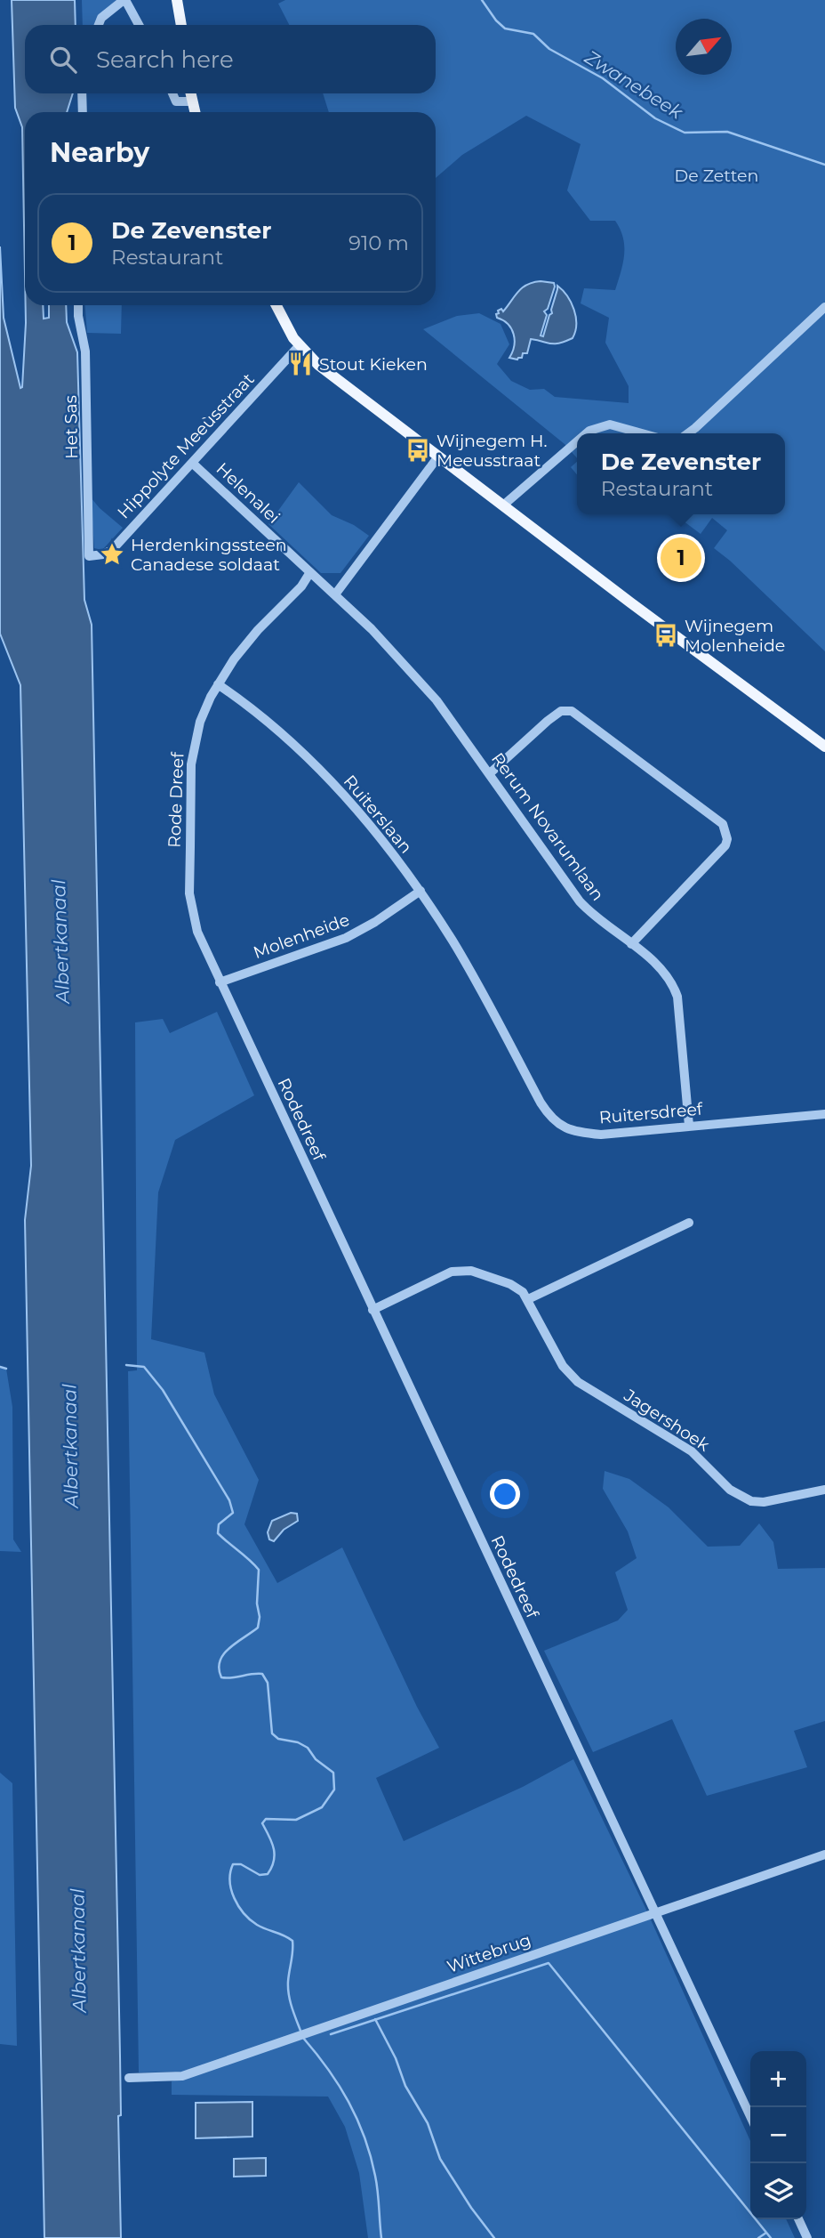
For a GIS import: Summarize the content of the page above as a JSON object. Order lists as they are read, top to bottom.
{
  "streets": {
    "street": [
      "Het Sas",
      "Hippolyte Meeùsstraat",
      "Helenalei",
      "Rode Dreef",
      "Ruiterslaan",
      "Rerum Novarumlaan",
      "Molenheide",
      "Ruitersdreef",
      "Rodedreef",
      "Jagershoek",
      "Wittebrug"
    ]
  },
  "crossings": [
    ["Het Sas", "Hippolyte Meeùsstraat"],
    ["Hippolyte Meeùsstraat", "Helenalei"],
    ["Helenalei", "Rode Dreef"],
    ["Helenalei", "Rerum Novarumlaan"],
    ["Rode Dreef", "Ruiterslaan"],
    ["Rode Dreef", "Rerum Novarumlaan"],
    ["Rode Dreef", "Molenheide"],
    ["Rode Dreef", "Rodedreef"],
    ["Ruiterslaan", "Molenheide"],
    ["Ruiterslaan", "Ruitersdreef"],
    ["Rerum Novarumlaan", "Ruitersdreef"],
    ["Rodedreef", "Jagershoek"],
    ["Rodedreef", "Wittebrug"]
  ],
  "water": ["Zwanebeek", "Albertkanaal"],
  "parks": ["De Zetten"],
  "places": {
    "restaurant": ["Stout Kieken"],
    "bus stop": ["Wijnegem H. Meeusstraat", "Wijnegem Molenheide"],
    "place": ["Herdenkingssteen Canadese soldaat"]
  },
  "north": "top right",
  "page": {
    "search": "Search here",
    "heading": "Nearby",
    "list": [
      {
        "mark": "1",
        "name": "De Zevenster",
        "note": "Restaurant",
        "value": "910 m"
      }
    ],
    "popup": ["De Zevenster", "Restaurant"],
    "pins": "1",
    "map_buttons": ["+", "−"]
  }
}
